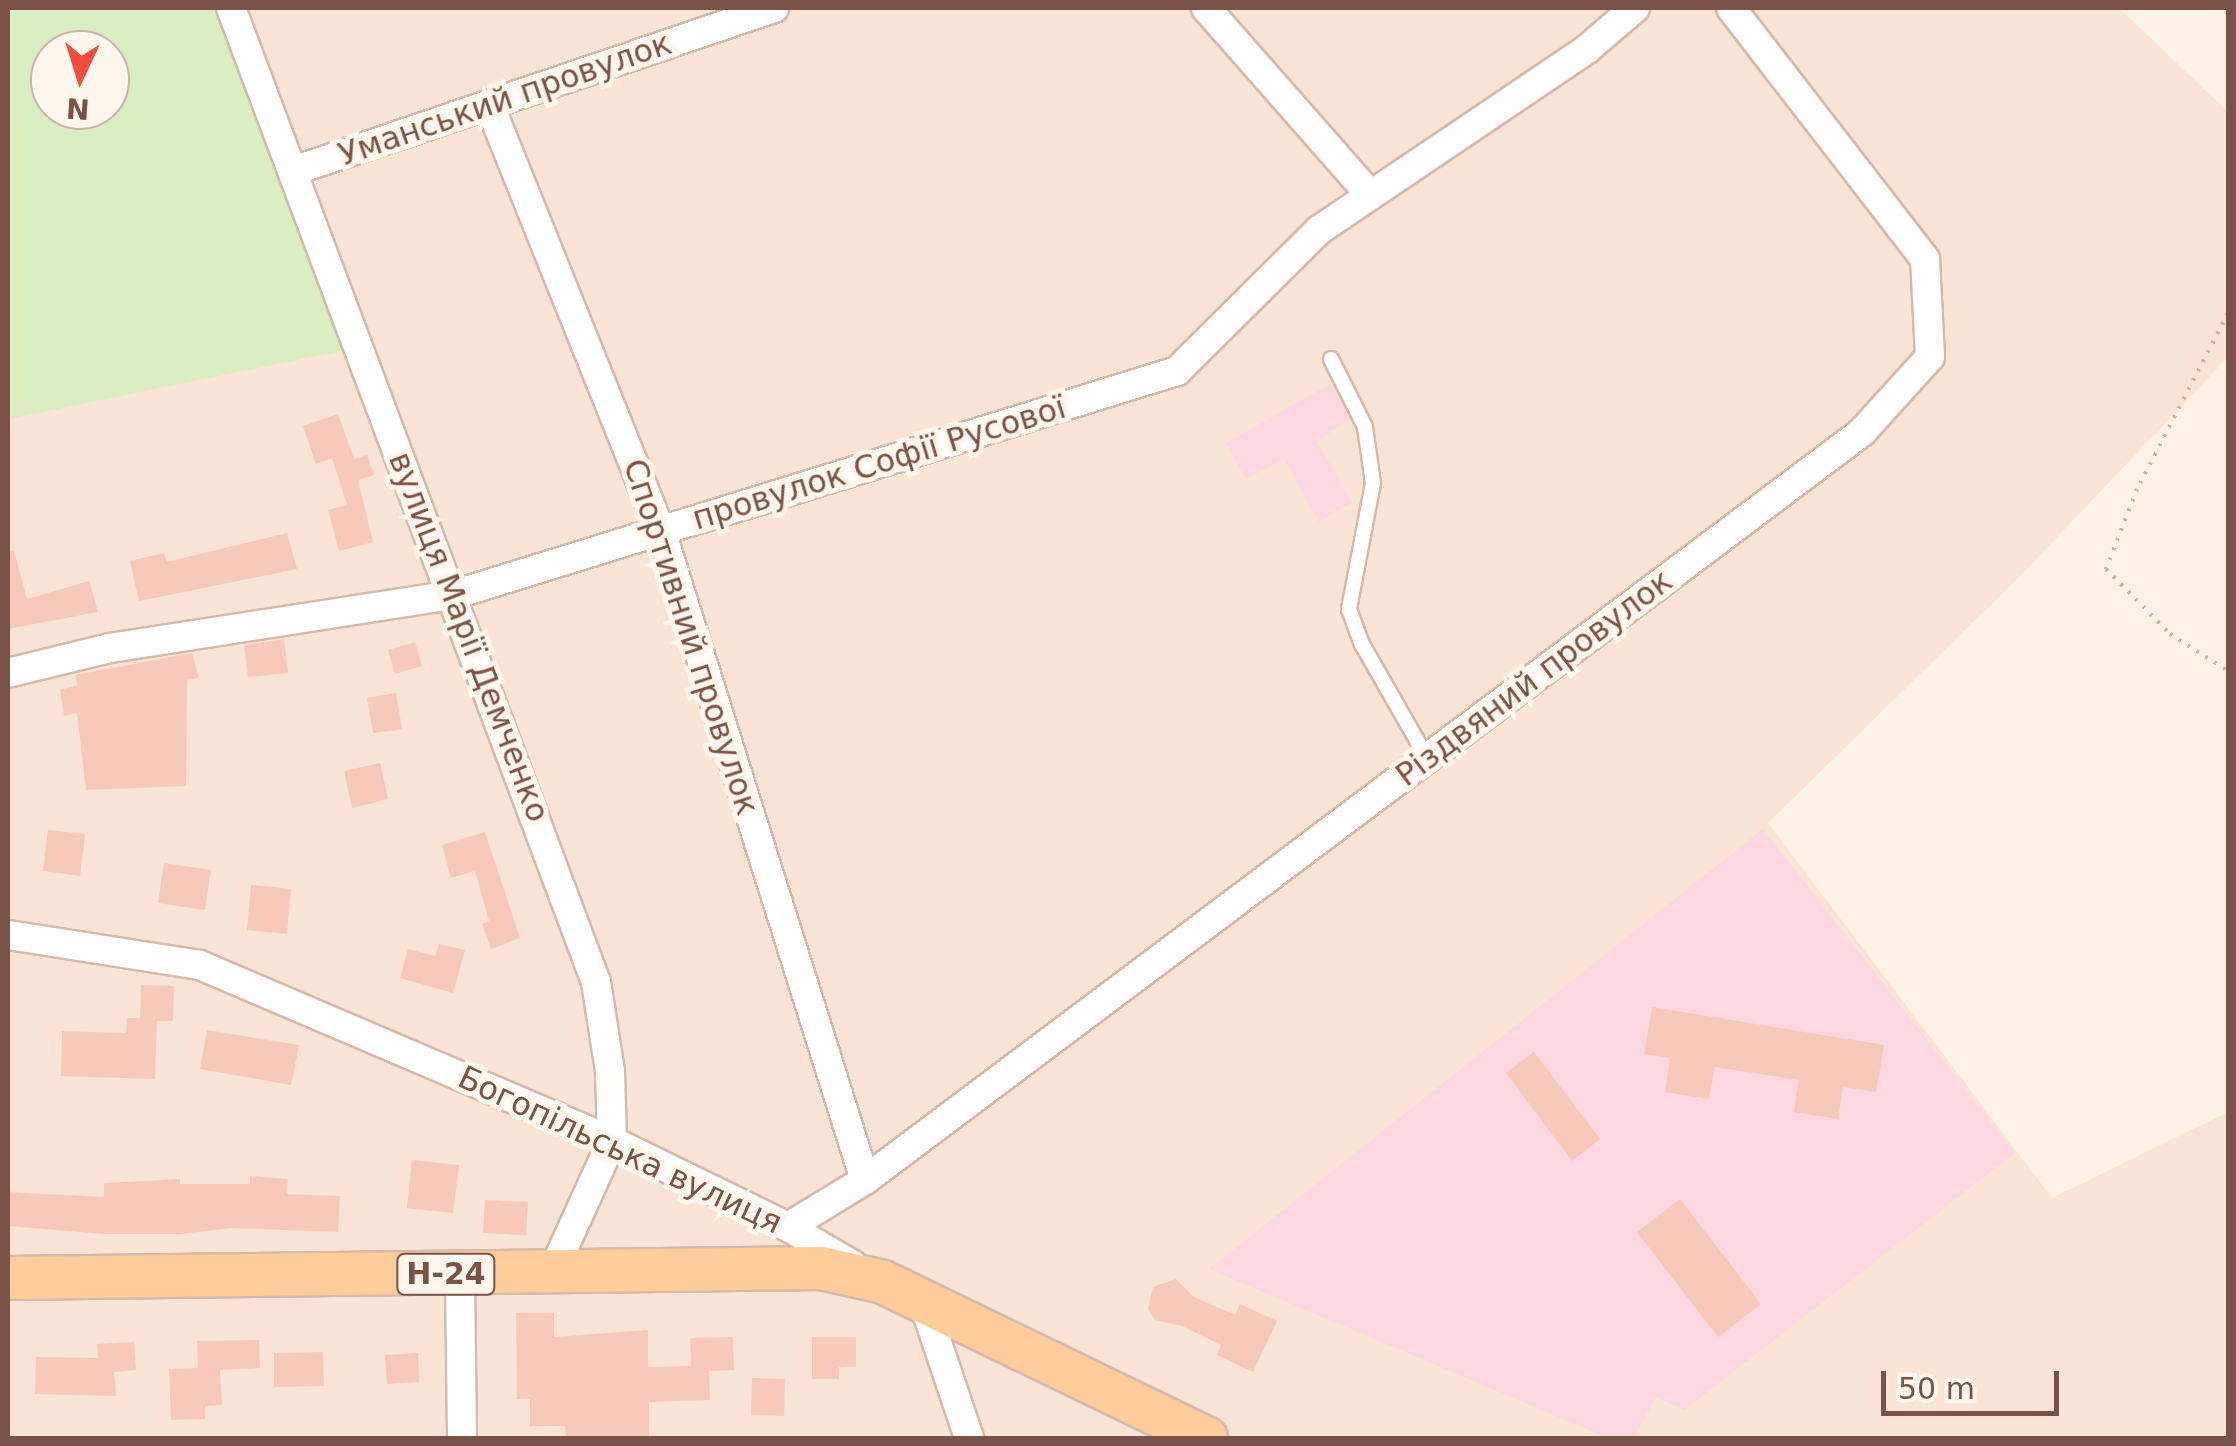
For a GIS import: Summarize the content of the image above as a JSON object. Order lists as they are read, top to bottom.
{
  "streets": {
    "main road": ["Богопільська вулиця", "Н-24"],
    "street": [
      "Уманський провулок",
      "провулок Софії Русової",
      "вулиця Марії Демченко",
      "Спортивний провулок",
      "Різдвяний провулок"
    ]
  },
  "crossings": [
    ["Уманський провулок", "вулиця Марії Демченко"],
    ["Уманський провулок", "Спортивний провулок"],
    ["провулок Софії Русової", "вулиця Марії Демченко"],
    ["провулок Софії Русової", "Спортивний провулок"],
    ["вулиця Марії Демченко", "Богопільська вулиця"],
    ["вулиця Марії Демченко", "Н-24"],
    ["Спортивний провулок", "Різдвяний провулок"],
    ["Різдвяний провулок", "Богопільська вулиця"],
    ["Богопільська вулиця", "Н-24"]
  ],
  "scale_bar": "50 m",
  "north": "bottom"
}
